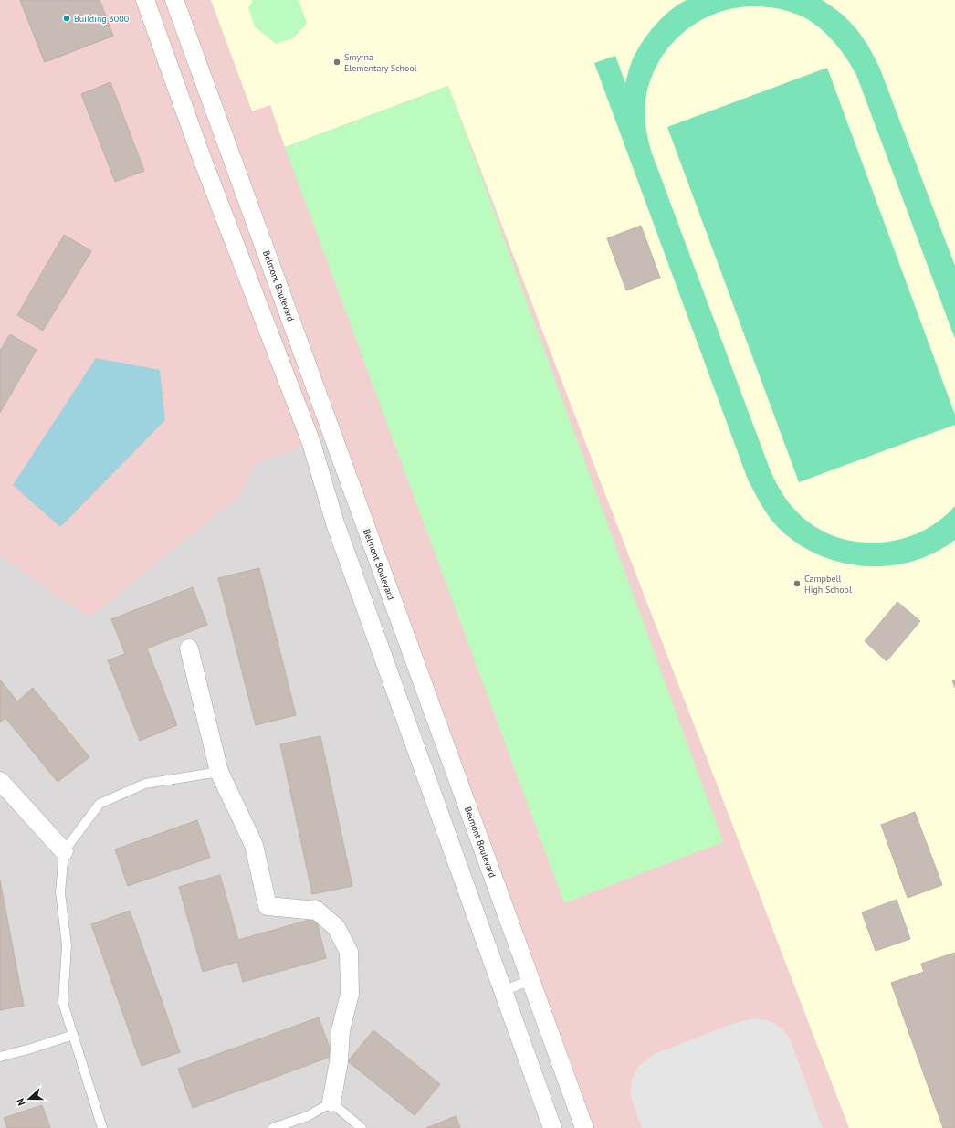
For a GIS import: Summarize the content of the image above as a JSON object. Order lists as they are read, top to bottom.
{
  "streets": {
    "street": ["Belmont Boulevard"]
  },
  "places": ["Building 3000", "Smyrna Elementary School", "Campbell High School"],
  "north": "left"
}
